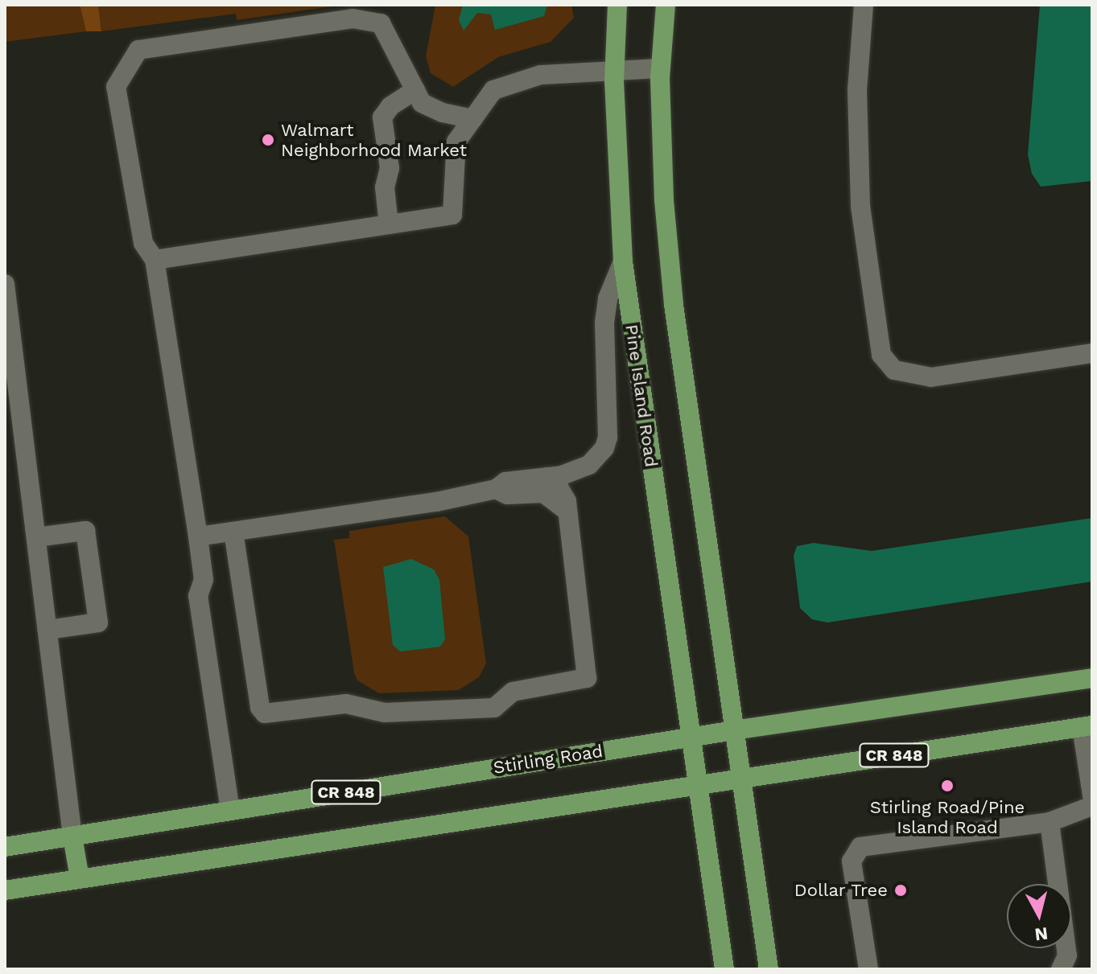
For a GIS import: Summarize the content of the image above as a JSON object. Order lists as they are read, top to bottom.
{
  "streets": {
    "main road": ["Pine Island Road", "CR 848", "Stirling Road"]
  },
  "crossings": [
    ["Pine Island Road", "CR 848"],
    ["Pine Island Road", "Stirling Road"]
  ],
  "places": ["Walmart Neighborhood Market", "Stirling Road/Pine Island Road", "Dollar Tree"],
  "north": "bottom"
}
